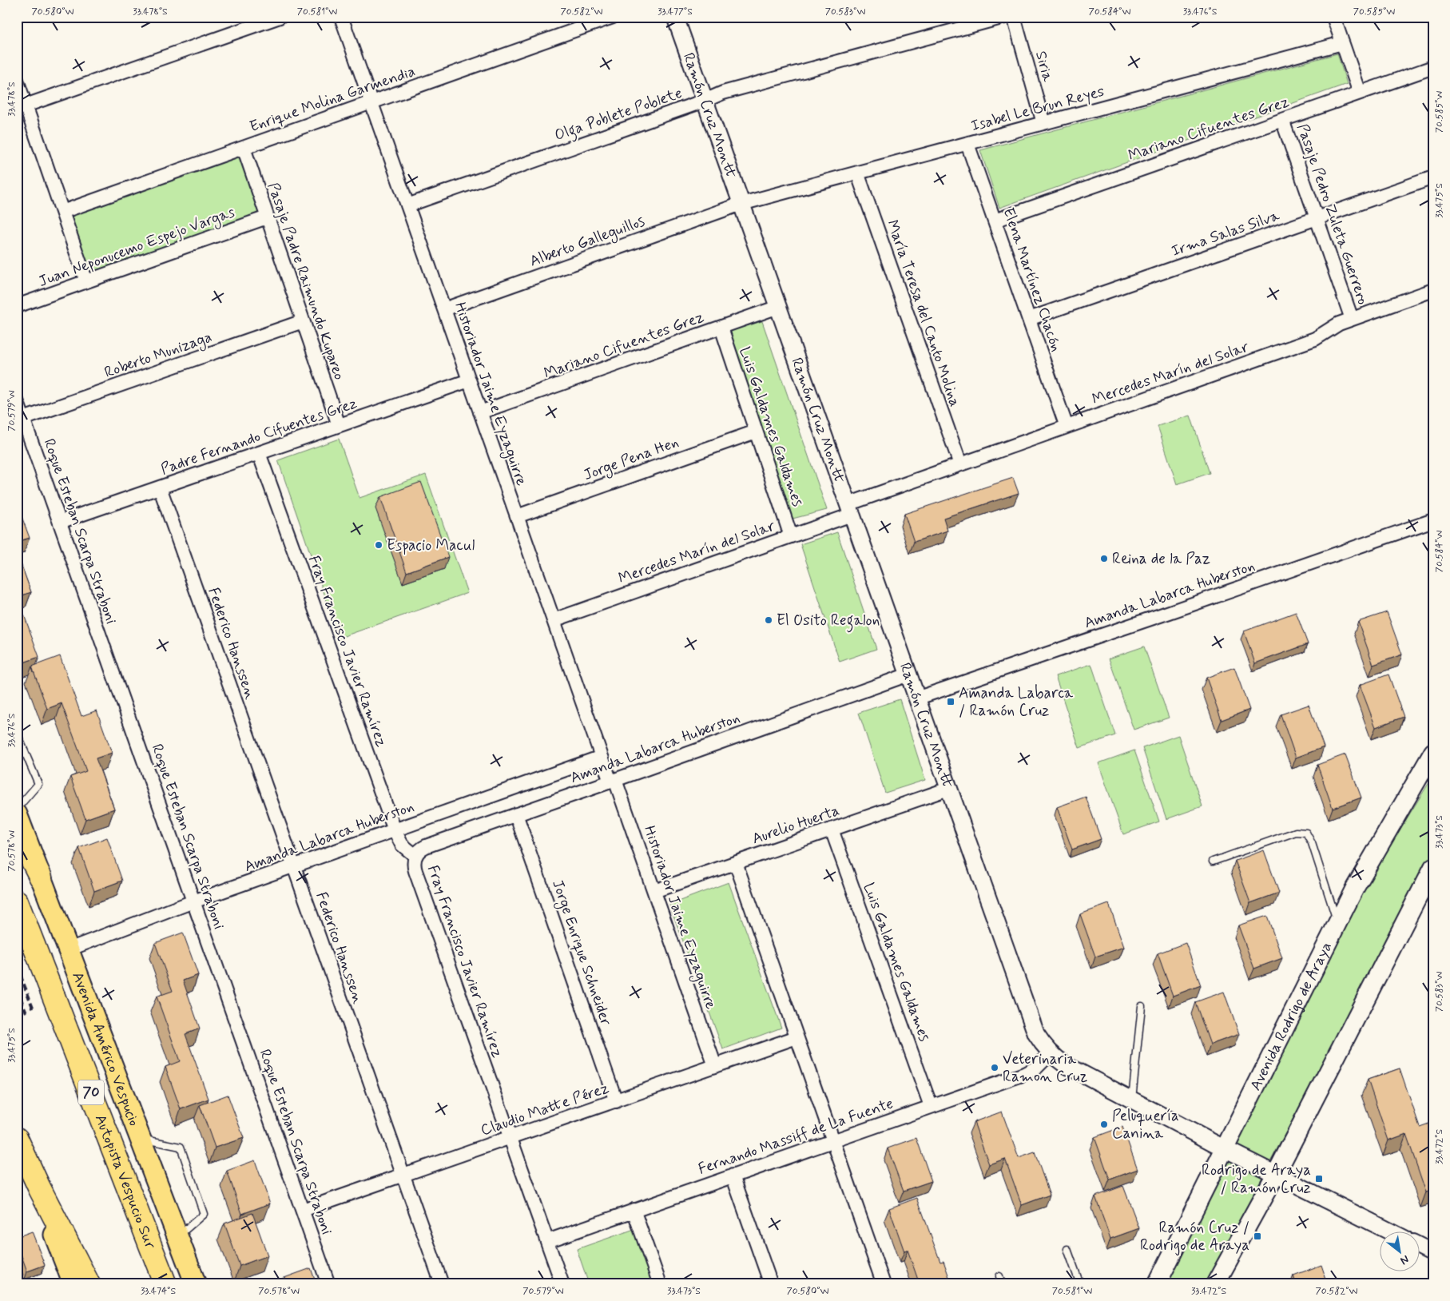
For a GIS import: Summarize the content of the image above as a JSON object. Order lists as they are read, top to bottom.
{
  "streets": {
    "highway": ["70", "Autopista Vespucio Sur"],
    "main road": ["Avenida Rodrigo de Araya", "Avenida Américo Vespucio"],
    "street": [
      "Siria",
      "Enrique Molina Garmendia",
      "Isabel Le Brun Reyes",
      "Olga Poblete Poblete",
      "Ramón Cruz Montt",
      "Mariano Cifuentes Grez",
      "Pasaje Pedro Zuleta Guerrero",
      "Irma Salas Silva",
      "Alberto Galleguillos",
      "Juan Neponucemo Espejo Vargas",
      "Elena Martínez Chacón",
      "Pasaje Padre Raimundo Kupareo",
      "María Teresa del Canto Molina",
      "Roberto Munizaga",
      "Mercedes Marín del Solar",
      "Historiador Jaime Eyzaguirre",
      "Luis Galdames Galdames",
      "Padre Fernando Cifuentes Grez",
      "Jorge Pena Hen",
      "Roque Esteban Scarpa Straboni",
      "Amanda Labarca Huberston",
      "Federico Hanssen",
      "Fray Francisco Javier Ramírez",
      "Aurelio Huerta",
      "Jorge Enrique Schneider",
      "Claudio Matte Pérez",
      "Fernando Massiff de La Fuente"
    ]
  },
  "crossings": [
    ["Siria", "Isabel Le Brun Reyes"],
    ["Enrique Molina Garmendia", "Pasaje Padre Raimundo Kupareo"],
    ["Enrique Molina Garmendia", "Historiador Jaime Eyzaguirre"],
    ["Isabel Le Brun Reyes", "Ramón Cruz Montt"],
    ["Isabel Le Brun Reyes", "Alberto Galleguillos"],
    ["Isabel Le Brun Reyes", "Elena Martínez Chacón"],
    ["Isabel Le Brun Reyes", "María Teresa del Canto Molina"],
    ["Olga Poblete Poblete", "Ramón Cruz Montt"],
    ["Olga Poblete Poblete", "Historiador Jaime Eyzaguirre"],
    ["Ramón Cruz Montt", "Mariano Cifuentes Grez"],
    ["Ramón Cruz Montt", "Alberto Galleguillos"],
    ["Ramón Cruz Montt", "Mercedes Marín del Solar"],
    ["Ramón Cruz Montt", "Amanda Labarca Huberston"],
    ["Ramón Cruz Montt", "Aurelio Huerta"],
    ["Ramón Cruz Montt", "Avenida Rodrigo de Araya"],
    ["Ramón Cruz Montt", "Fernando Massiff de La Fuente"],
    ["Mariano Cifuentes Grez", "Pasaje Pedro Zuleta Guerrero"],
    ["Mariano Cifuentes Grez", "Elena Martínez Chacón"],
    ["Mariano Cifuentes Grez", "Historiador Jaime Eyzaguirre"],
    ["Mariano Cifuentes Grez", "Luis Galdames Galdames"],
    ["Pasaje Pedro Zuleta Guerrero", "Irma Salas Silva"],
    ["Pasaje Pedro Zuleta Guerrero", "Mercedes Marín del Solar"],
    ["Irma Salas Silva", "Elena Martínez Chacón"],
    ["Alberto Galleguillos", "Historiador Jaime Eyzaguirre"],
    ["Juan Neponucemo Espejo Vargas", "Pasaje Padre Raimundo Kupareo"],
    ["Elena Martínez Chacón", "Mercedes Marín del Solar"],
    ["Pasaje Padre Raimundo Kupareo", "Roberto Munizaga"],
    ["Pasaje Padre Raimundo Kupareo", "Padre Fernando Cifuentes Grez"],
    ["María Teresa del Canto Molina", "Mercedes Marín del Solar"],
    ["Roberto Munizaga", "Roque Esteban Scarpa Straboni"],
    ["Mercedes Marín del Solar", "Historiador Jaime Eyzaguirre"],
    ["Mercedes Marín del Solar", "Luis Galdames Galdames"],
    ["Historiador Jaime Eyzaguirre", "Padre Fernando Cifuentes Grez"],
    ["Historiador Jaime Eyzaguirre", "Jorge Pena Hen"],
    ["Historiador Jaime Eyzaguirre", "Amanda Labarca Huberston"],
    ["Historiador Jaime Eyzaguirre", "Aurelio Huerta"],
    ["Historiador Jaime Eyzaguirre", "Claudio Matte Pérez"],
    ["Luis Galdames Galdames", "Jorge Pena Hen"],
    ["Luis Galdames Galdames", "Aurelio Huerta"],
    ["Luis Galdames Galdames", "Fernando Massiff de La Fuente"],
    ["Padre Fernando Cifuentes Grez", "Roque Esteban Scarpa Straboni"],
    ["Padre Fernando Cifuentes Grez", "Federico Hanssen"],
    ["Padre Fernando Cifuentes Grez", "Fray Francisco Javier Ramírez"],
    ["Roque Esteban Scarpa Straboni", "Amanda Labarca Huberston"],
    ["Roque Esteban Scarpa Straboni", "Claudio Matte Pérez"],
    ["Amanda Labarca Huberston", "Federico Hanssen"],
    ["Amanda Labarca Huberston", "Fray Francisco Javier Ramírez"],
    ["Amanda Labarca Huberston", "Jorge Enrique Schneider"],
    ["Amanda Labarca Huberston", "Avenida Américo Vespucio"],
    ["Federico Hanssen", "Claudio Matte Pérez"],
    ["Fray Francisco Javier Ramírez", "Claudio Matte Pérez"],
    ["Fray Francisco Javier Ramírez", "Fernando Massiff de La Fuente"],
    ["Jorge Enrique Schneider", "Claudio Matte Pérez"]
  ],
  "places": {
    "other": [
      "Espacio Macul",
      "Reina de la Paz",
      "El Osito Regalon",
      "Veterinaria Ramon Cruz",
      "Peluquería Canina"
    ],
    "transit": ["Amanda Labarca / Ramón Cruz", "Rodrigo de Araya / Ramón Cruz", "Ramón Cruz / Rodrigo de Araya"]
  },
  "north": "bottom right",
  "coordinates": [
    "70.580°W",
    "33.478°S",
    "70.581°W",
    "70.582°W",
    "33.477°S",
    "70.583°W",
    "70.584°W",
    "33.476°S",
    "70.585°W",
    "33.475°S",
    "70.579°W",
    "33.473°S",
    "70.578°W",
    "33.472°S",
    "33.474°S"
  ]
}
